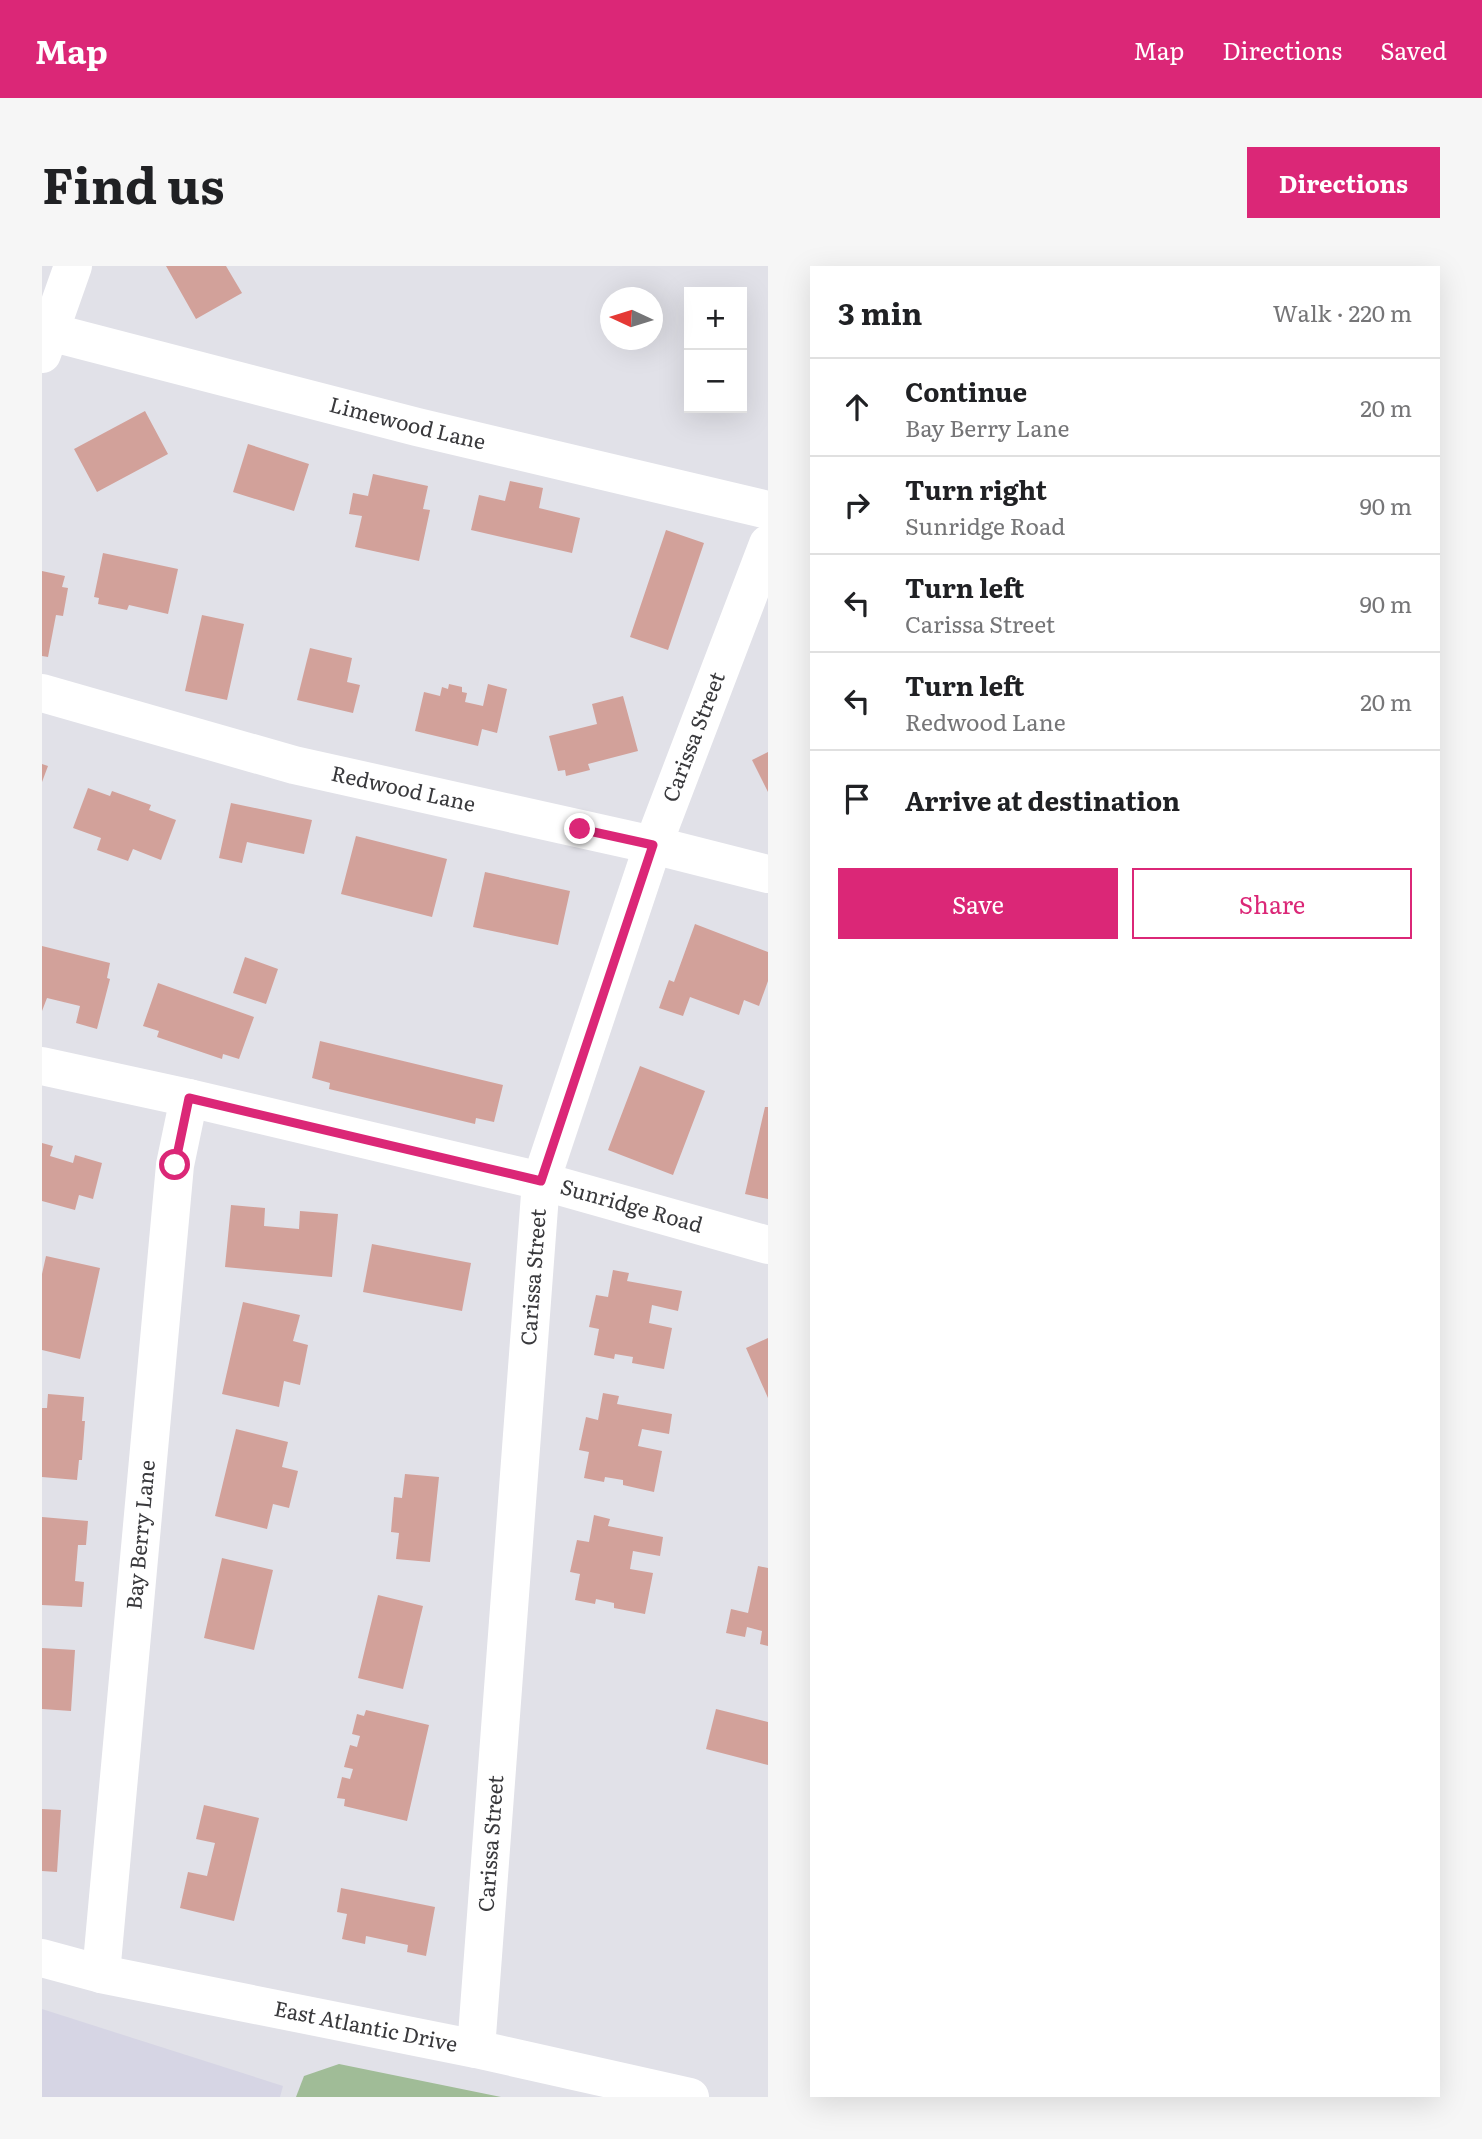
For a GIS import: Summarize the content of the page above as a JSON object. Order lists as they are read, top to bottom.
{
  "streets": {
    "street": [
      "Limewood Lane",
      "Carissa Street",
      "Redwood Lane",
      "Sunridge Road",
      "Bay Berry Lane",
      "East Atlantic Drive"
    ]
  },
  "crossings": [
    ["Carissa Street", "Redwood Lane"],
    ["Carissa Street", "Sunridge Road"],
    ["Carissa Street", "East Atlantic Drive"],
    ["Sunridge Road", "Bay Berry Lane"],
    ["Bay Berry Lane", "East Atlantic Drive"]
  ],
  "north": "left",
  "page": {
    "header": "Map",
    "nav": ["Map", "Directions", "Saved"],
    "title": "Find us",
    "buttons": [
      "Directions",
      ["Save", "Share"]
    ],
    "heading": ["3 min", "Walk · 220 m"],
    "map_buttons": ["+", "−"],
    "list": [
      ["Continue", "Bay Berry Lane", "20 m"],
      ["Turn right", "Sunridge Road", "90 m"],
      ["Turn left", "Carissa Street", "90 m"],
      ["Turn left", "Redwood Lane", "20 m"],
      "Arrive at destination"
    ]
  }
}
